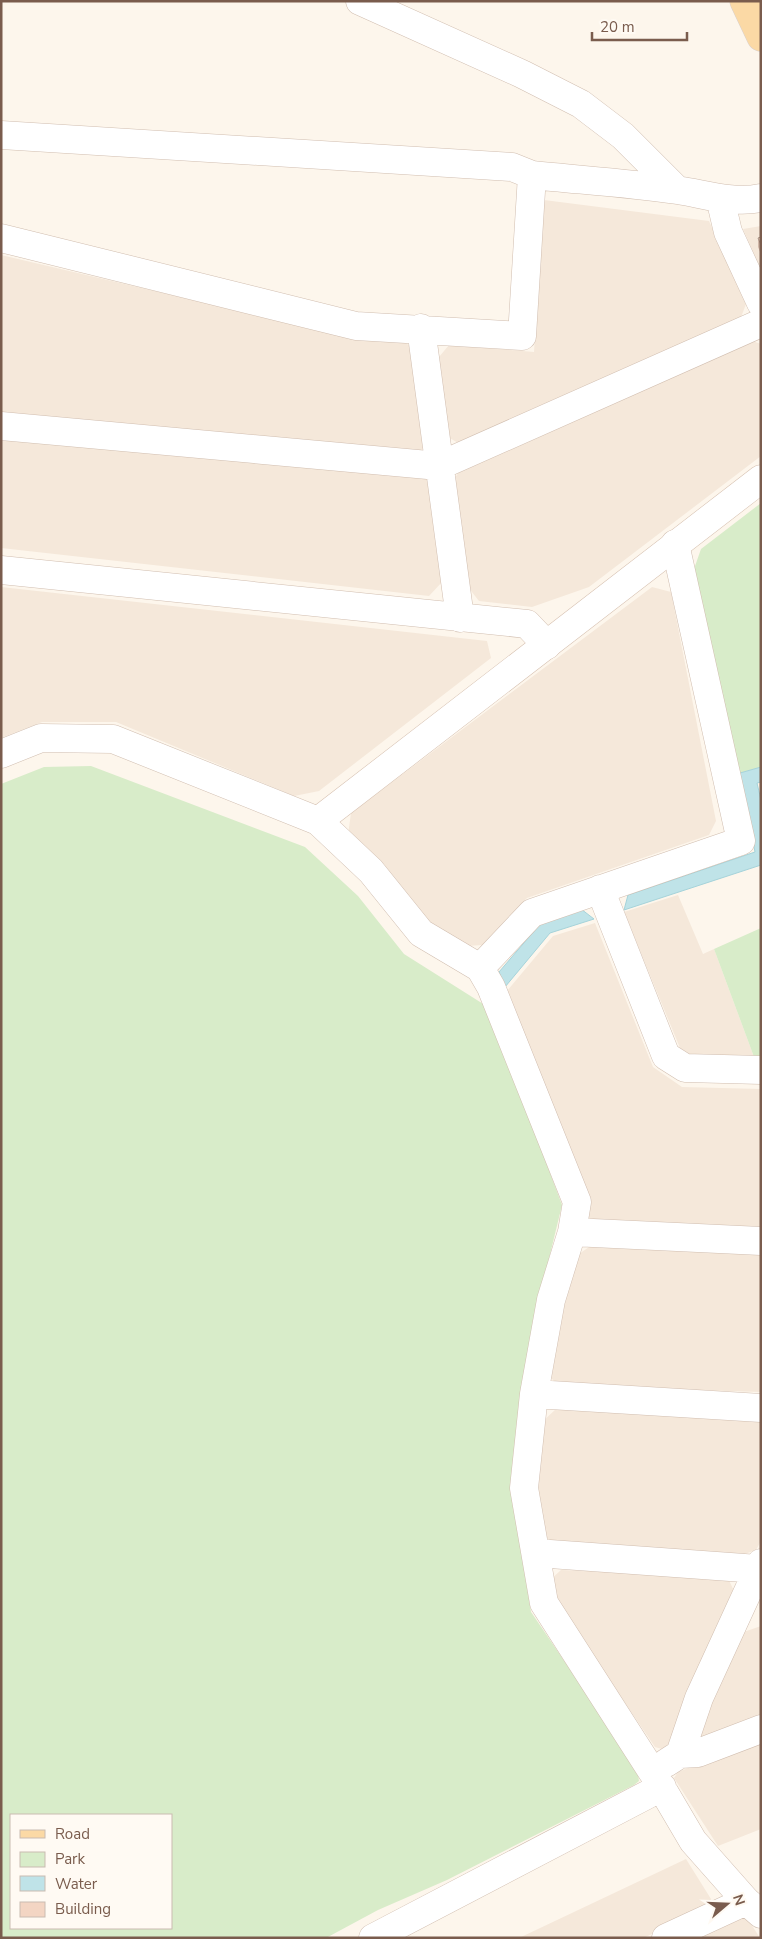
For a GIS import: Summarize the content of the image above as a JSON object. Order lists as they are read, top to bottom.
{
  "legend": [
    "Road",
    "Park",
    "Water",
    "Building"
  ],
  "scale_bar": "20 m",
  "north": "right"
}
